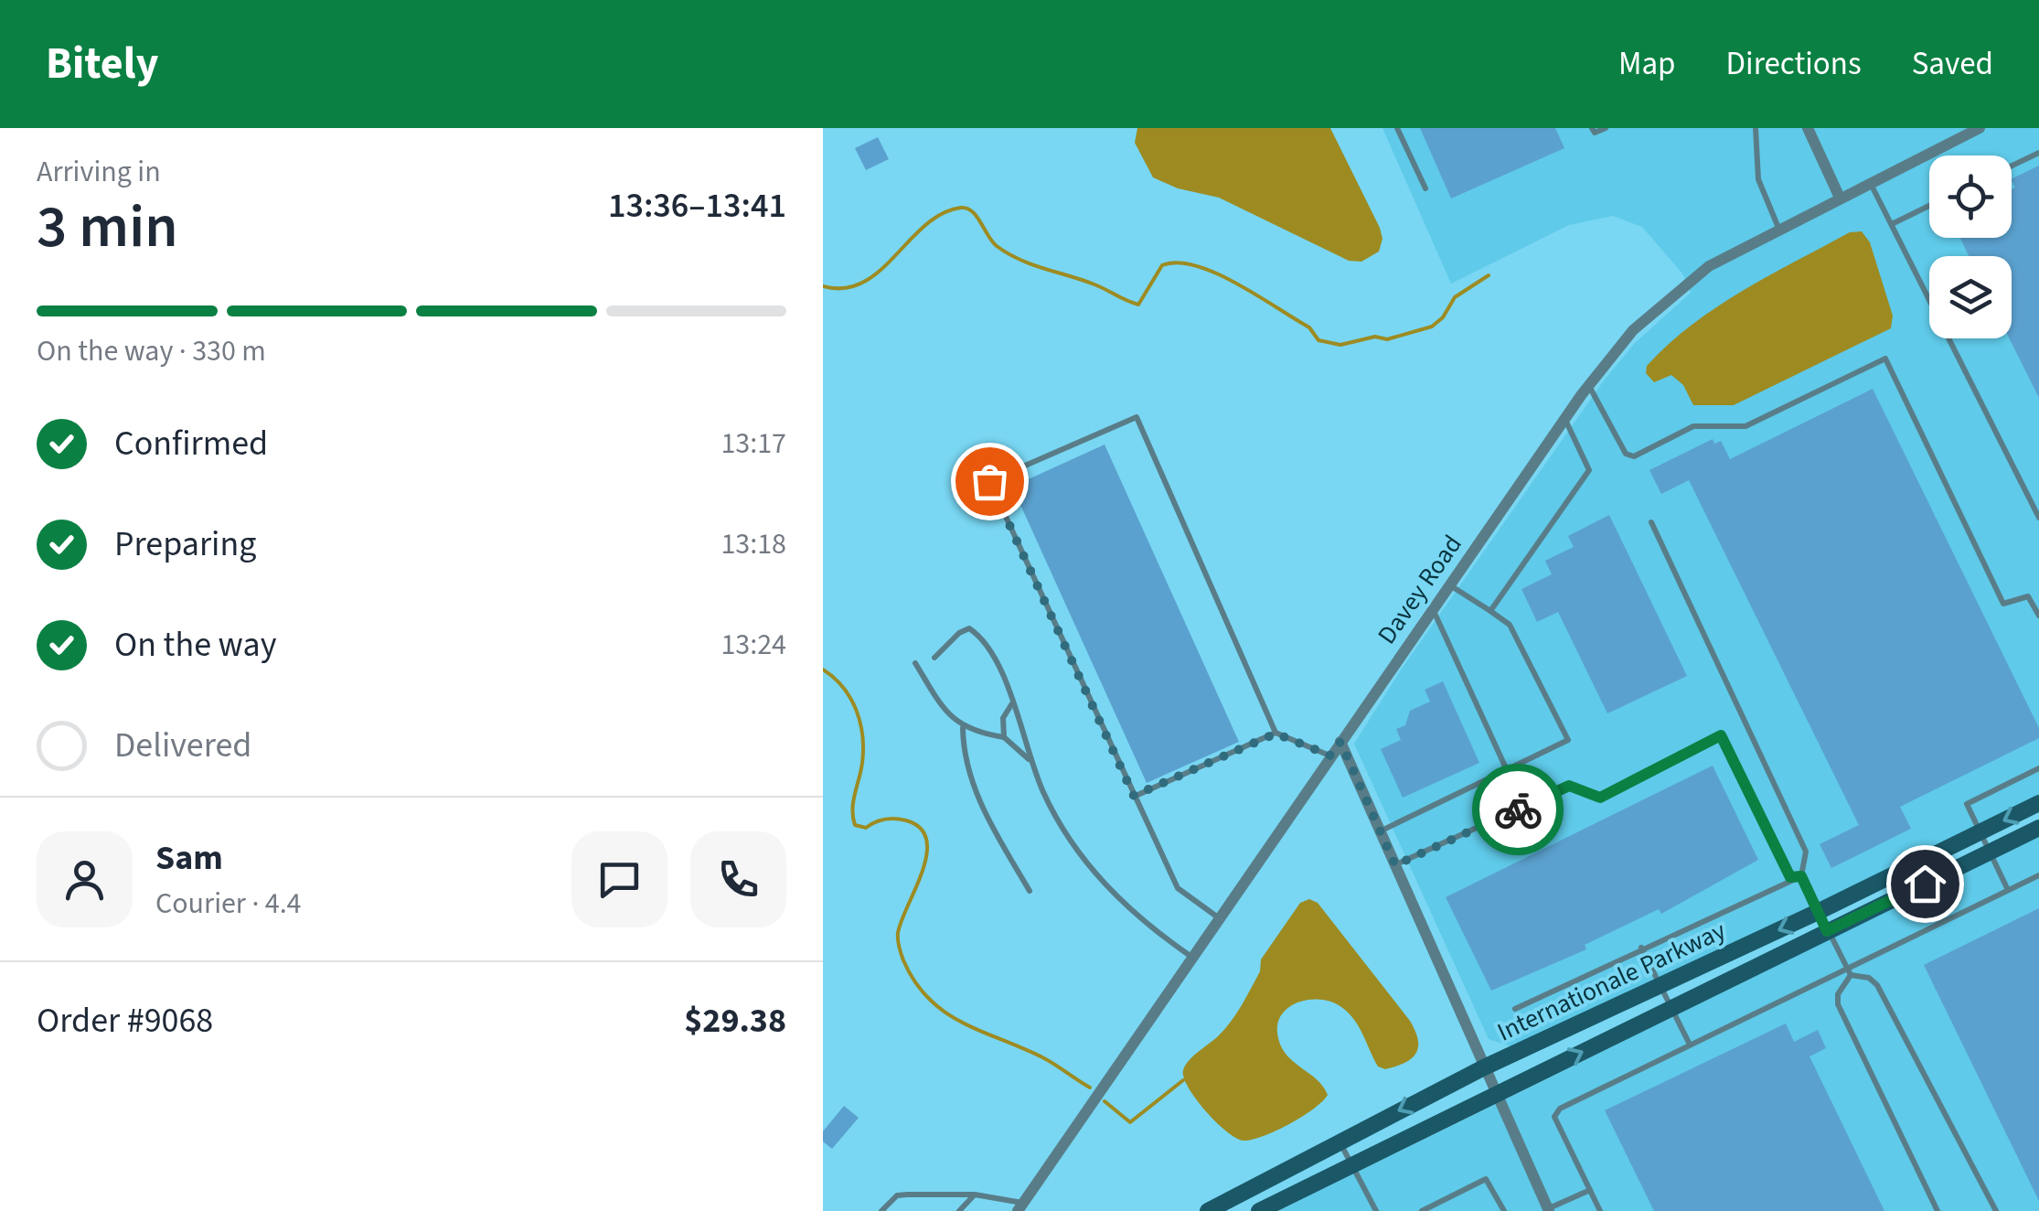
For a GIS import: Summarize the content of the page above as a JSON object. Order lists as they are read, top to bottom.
{
  "streets": {
    "street": ["Davey Road", "Internationale Parkway"]
  },
  "page": {
    "header": "Bitely",
    "nav": ["Map", "Directions", "Saved"],
    "heading": ["3 min", "Arriving in", "13:36–13:41"],
    "panel": [
      "Sam",
      "Courier · 4.4",
      "Order #9068",
      "$29.38"
    ],
    "bar": "On the way · 330 m",
    "list": [
      ["Confirmed", "13:17"],
      ["Preparing", "13:18"],
      ["On the way", "13:24"],
      "Delivered"
    ]
  }
}
